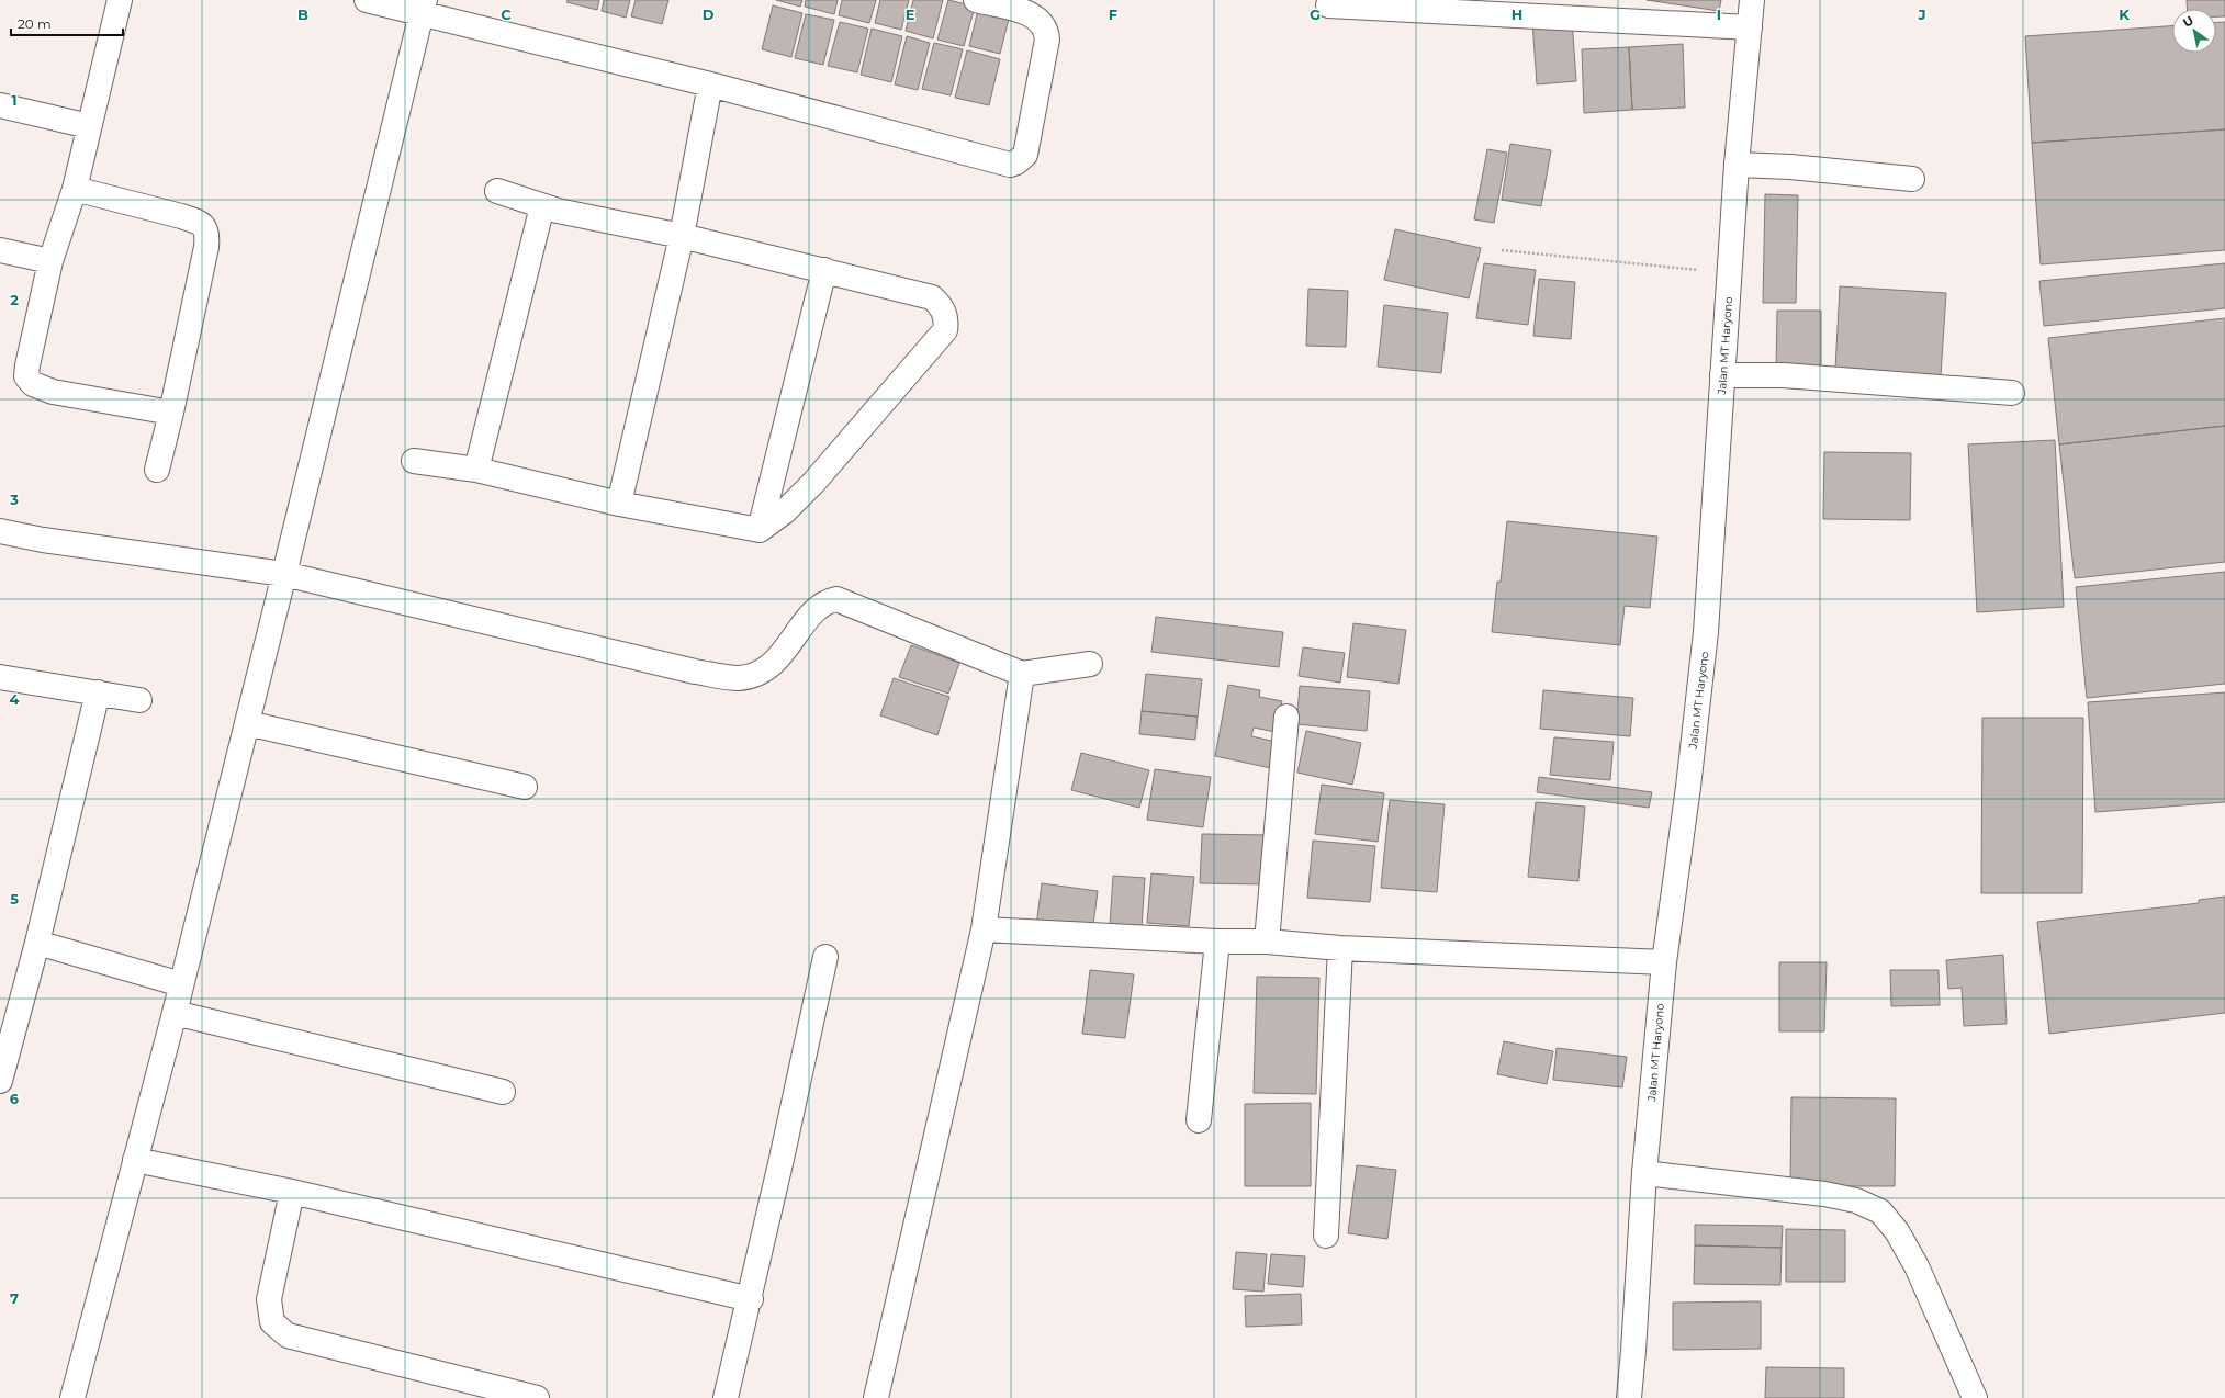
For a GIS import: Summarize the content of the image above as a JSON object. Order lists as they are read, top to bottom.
{
  "streets": {
    "street": ["Jalan MT Haryono"]
  },
  "scale_bar": "20 m",
  "north": "top left",
  "grid": {
    "columns": [
      "B",
      "C",
      "D",
      "E",
      "F",
      "G",
      "H",
      "I",
      "J",
      "K"
    ],
    "rows": [
      "1",
      "2",
      "3",
      "4",
      "5",
      "6",
      "7"
    ]
  }
}
